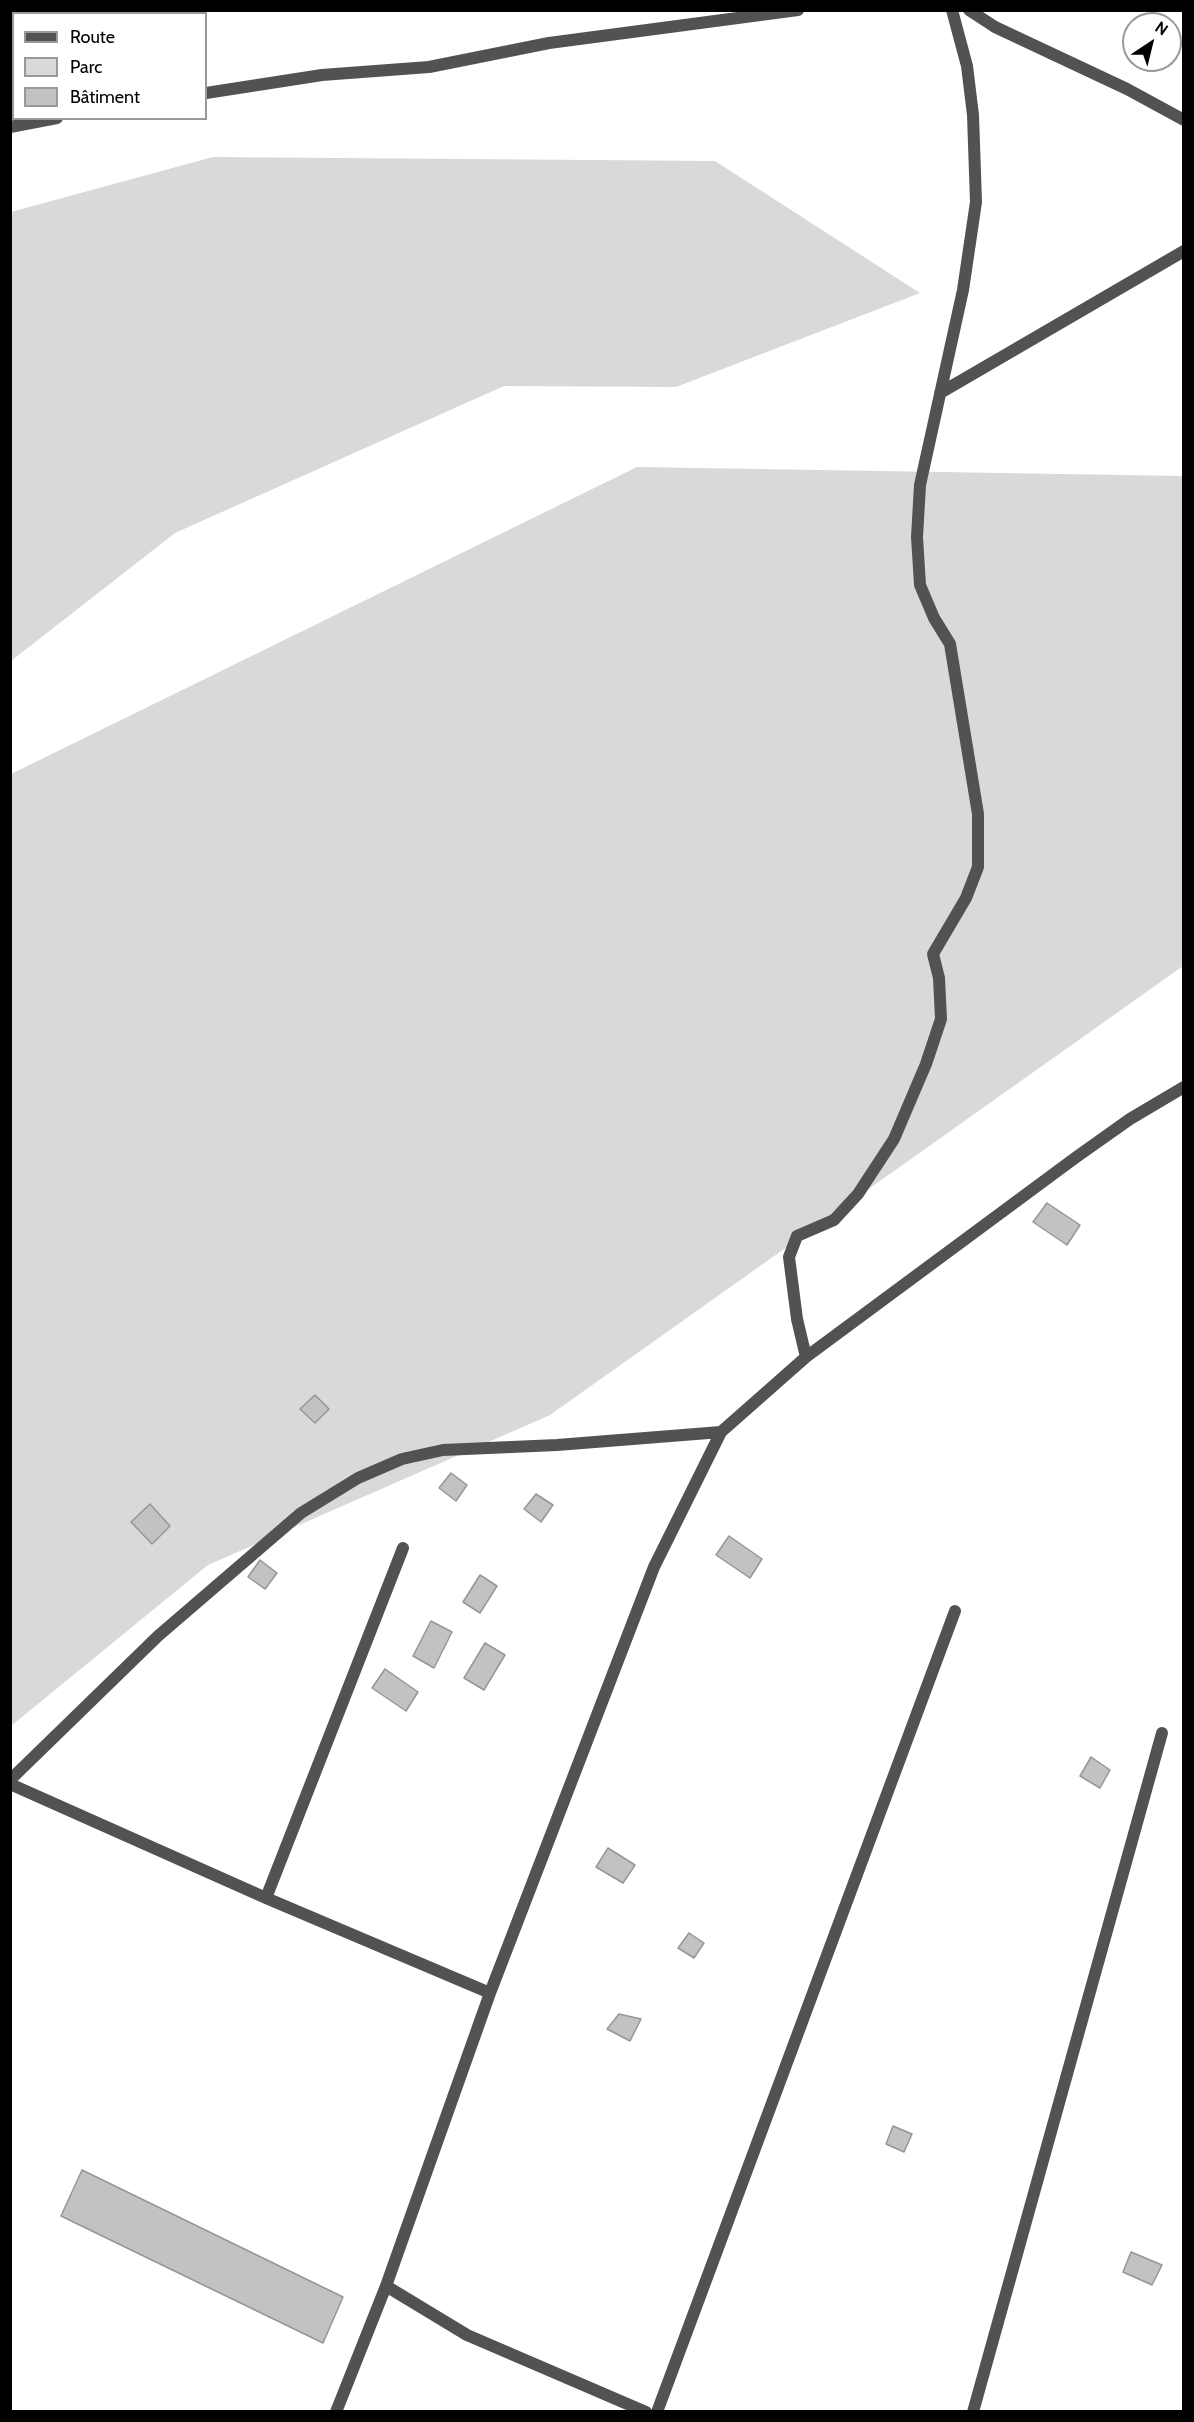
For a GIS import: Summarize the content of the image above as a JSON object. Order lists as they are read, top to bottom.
{
  "legend": ["Route", "Parc", "Bâtiment"],
  "north": "top right"
}
